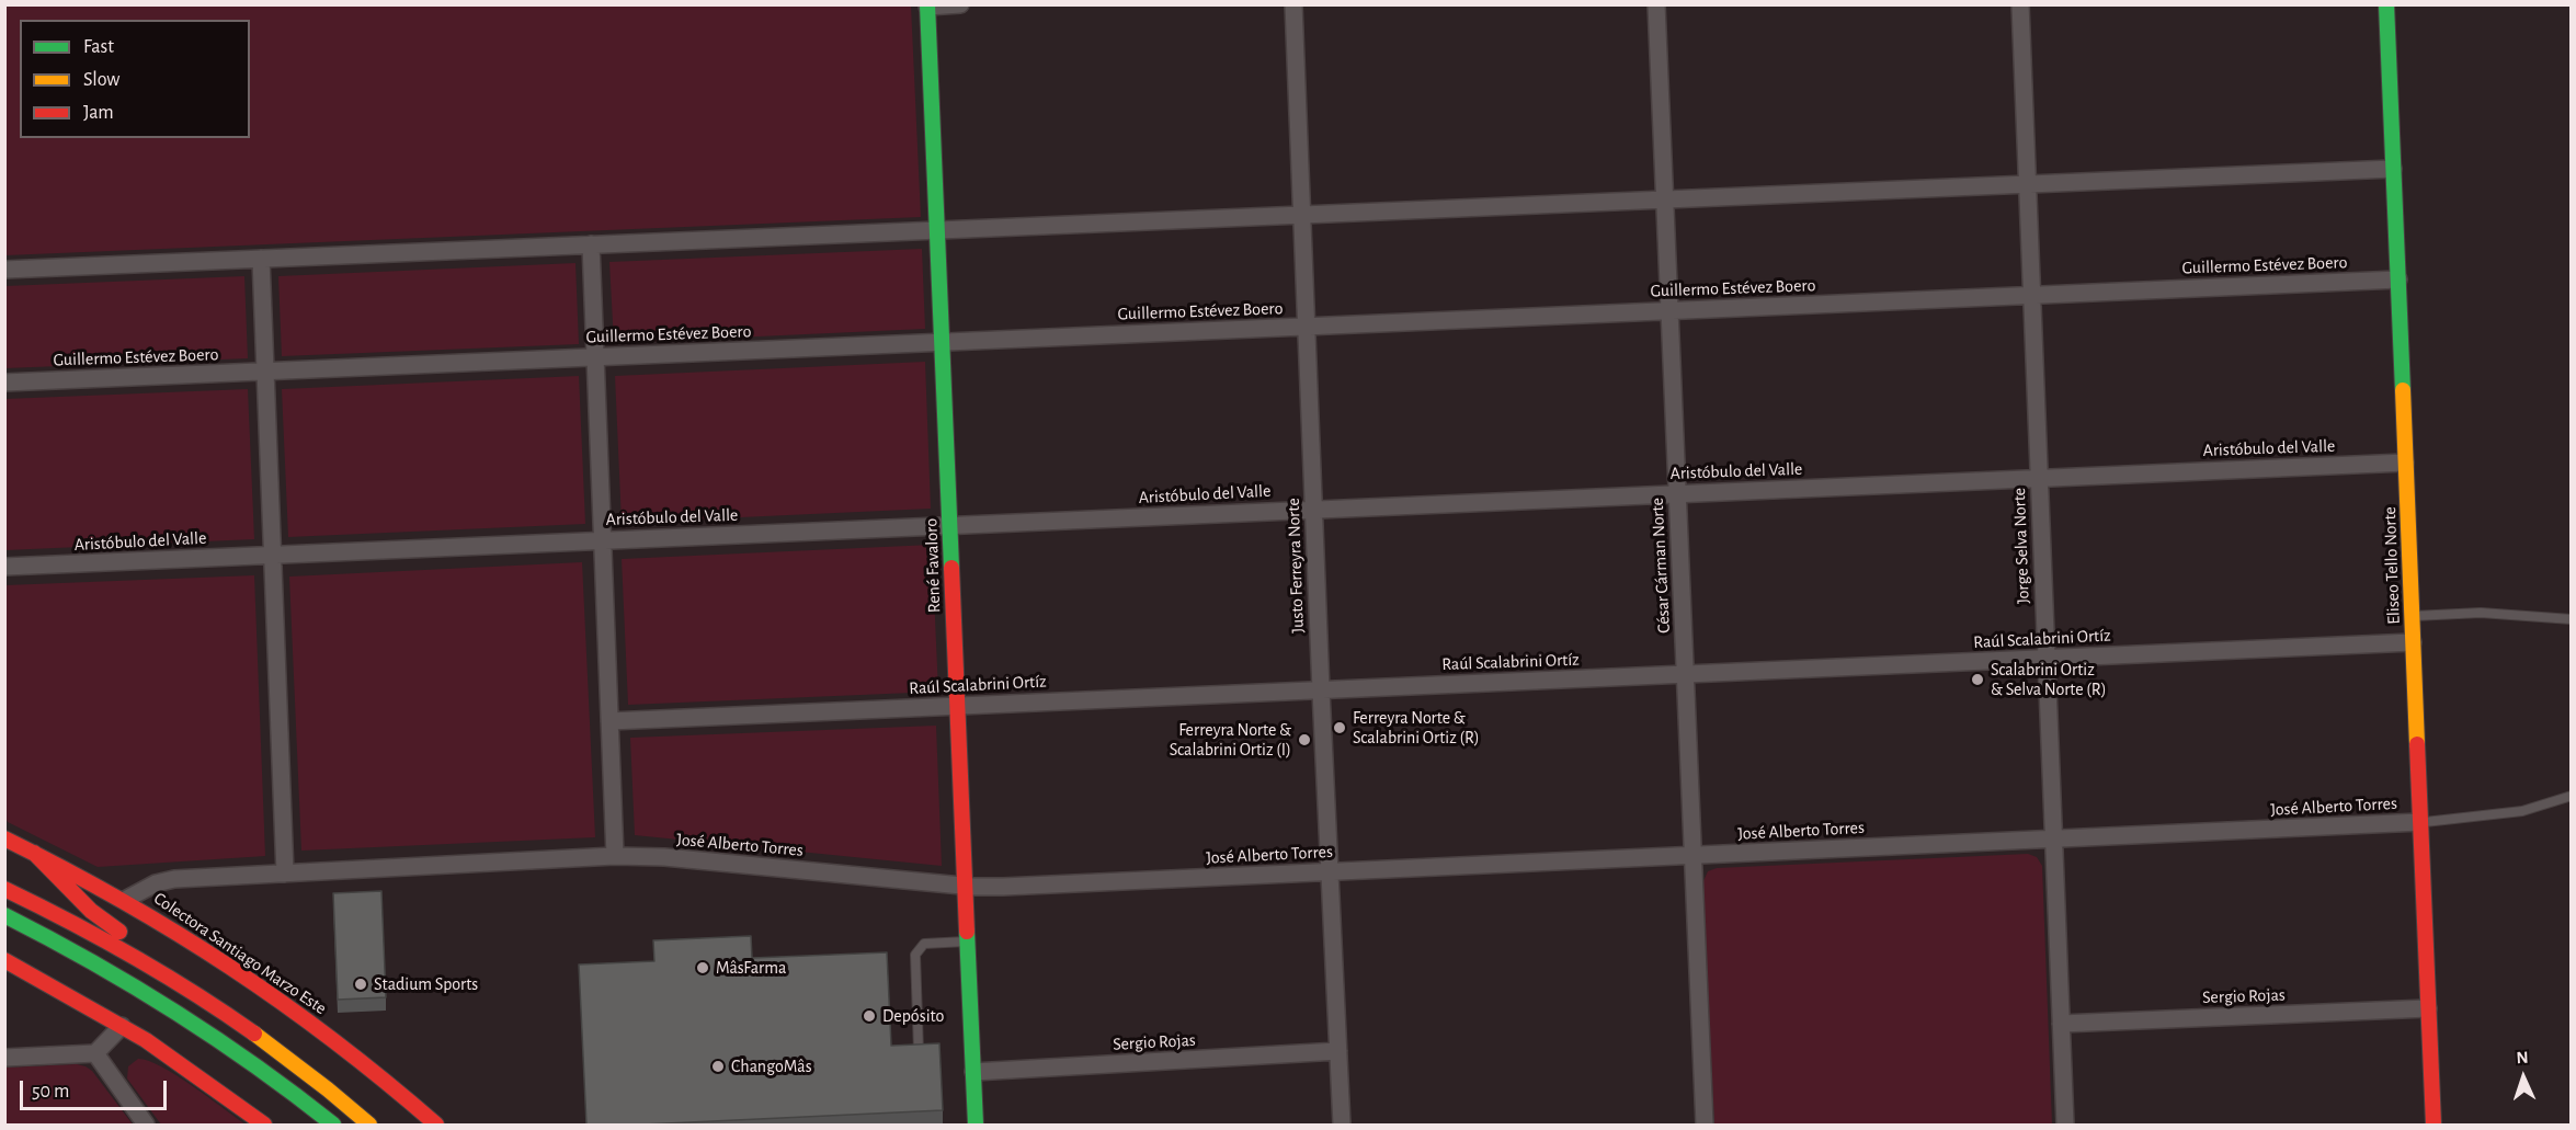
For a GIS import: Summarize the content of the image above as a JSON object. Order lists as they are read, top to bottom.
{
  "streets": {
    "main road": ["René Favaloro", "Eliseo Tello Norte", "Colectora Santiago Marzo Este"],
    "street": [
      "Guillermo Estévez Boero",
      "Aristóbulo del Valle",
      "Jorge Selva Norte",
      "Justo Ferreyra Norte",
      "César Cárman Norte",
      "Raúl Scalabrini Ortíz",
      "José Alberto Torres",
      "Sergio Rojas"
    ]
  },
  "crossings": [
    ["Guillermo Estévez Boero", "Jorge Selva Norte"],
    ["Guillermo Estévez Boero", "René Favaloro"],
    ["Guillermo Estévez Boero", "Justo Ferreyra Norte"],
    ["Guillermo Estévez Boero", "César Cárman Norte"],
    ["Guillermo Estévez Boero", "Eliseo Tello Norte"],
    ["Aristóbulo del Valle", "Jorge Selva Norte"],
    ["Aristóbulo del Valle", "René Favaloro"],
    ["Aristóbulo del Valle", "Justo Ferreyra Norte"],
    ["Aristóbulo del Valle", "César Cárman Norte"],
    ["Aristóbulo del Valle", "Eliseo Tello Norte"],
    ["Jorge Selva Norte", "Raúl Scalabrini Ortíz"],
    ["Jorge Selva Norte", "José Alberto Torres"],
    ["Jorge Selva Norte", "Sergio Rojas"],
    ["René Favaloro", "Raúl Scalabrini Ortíz"],
    ["René Favaloro", "José Alberto Torres"],
    ["René Favaloro", "Sergio Rojas"],
    ["Justo Ferreyra Norte", "Raúl Scalabrini Ortíz"],
    ["Justo Ferreyra Norte", "José Alberto Torres"],
    ["Justo Ferreyra Norte", "Sergio Rojas"],
    ["César Cárman Norte", "Raúl Scalabrini Ortíz"],
    ["César Cárman Norte", "José Alberto Torres"],
    ["Eliseo Tello Norte", "Raúl Scalabrini Ortíz"],
    ["Eliseo Tello Norte", "José Alberto Torres"],
    ["Eliseo Tello Norte", "Sergio Rojas"],
    ["José Alberto Torres", "Colectora Santiago Marzo Este"]
  ],
  "places": [
    "Scalabrini Ortiz & Selva Norte (R)",
    "Ferreyra Norte & Scalabrini Ortiz (R)",
    "Ferreyra Norte & Scalabrini Ortiz (I)",
    "MâsFarma",
    "Stadium Sports",
    "Depósito",
    "ChangoMâs"
  ],
  "legend": ["Fast", "Slow", "Jam"],
  "scale_bar": "50 m",
  "north": "top"
}
